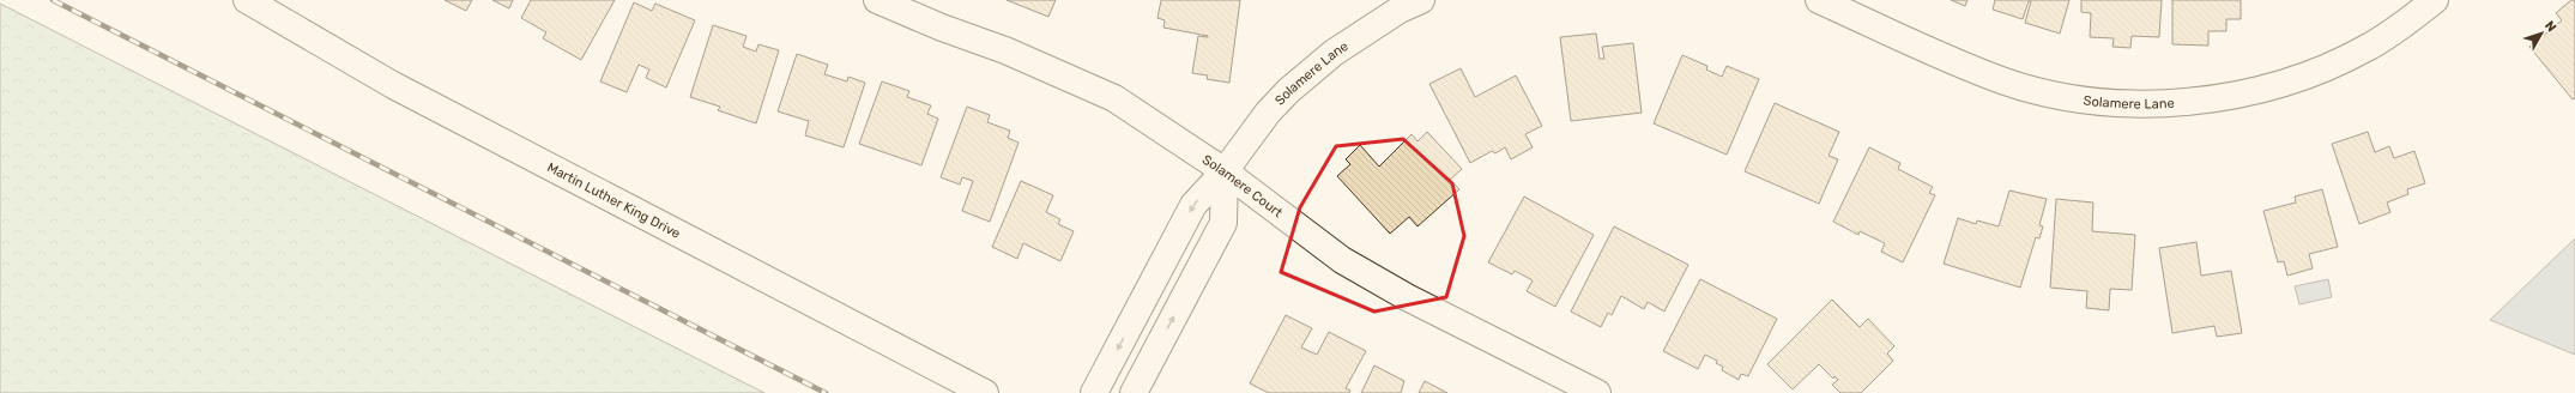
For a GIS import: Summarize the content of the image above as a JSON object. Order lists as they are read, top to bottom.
{
  "streets": {
    "street": ["Solamere Lane", "Solamere Court", "Martin Luther King Drive"]
  },
  "crossings": [
    ["Solamere Lane", "Solamere Court"]
  ],
  "north": "top right"
}
